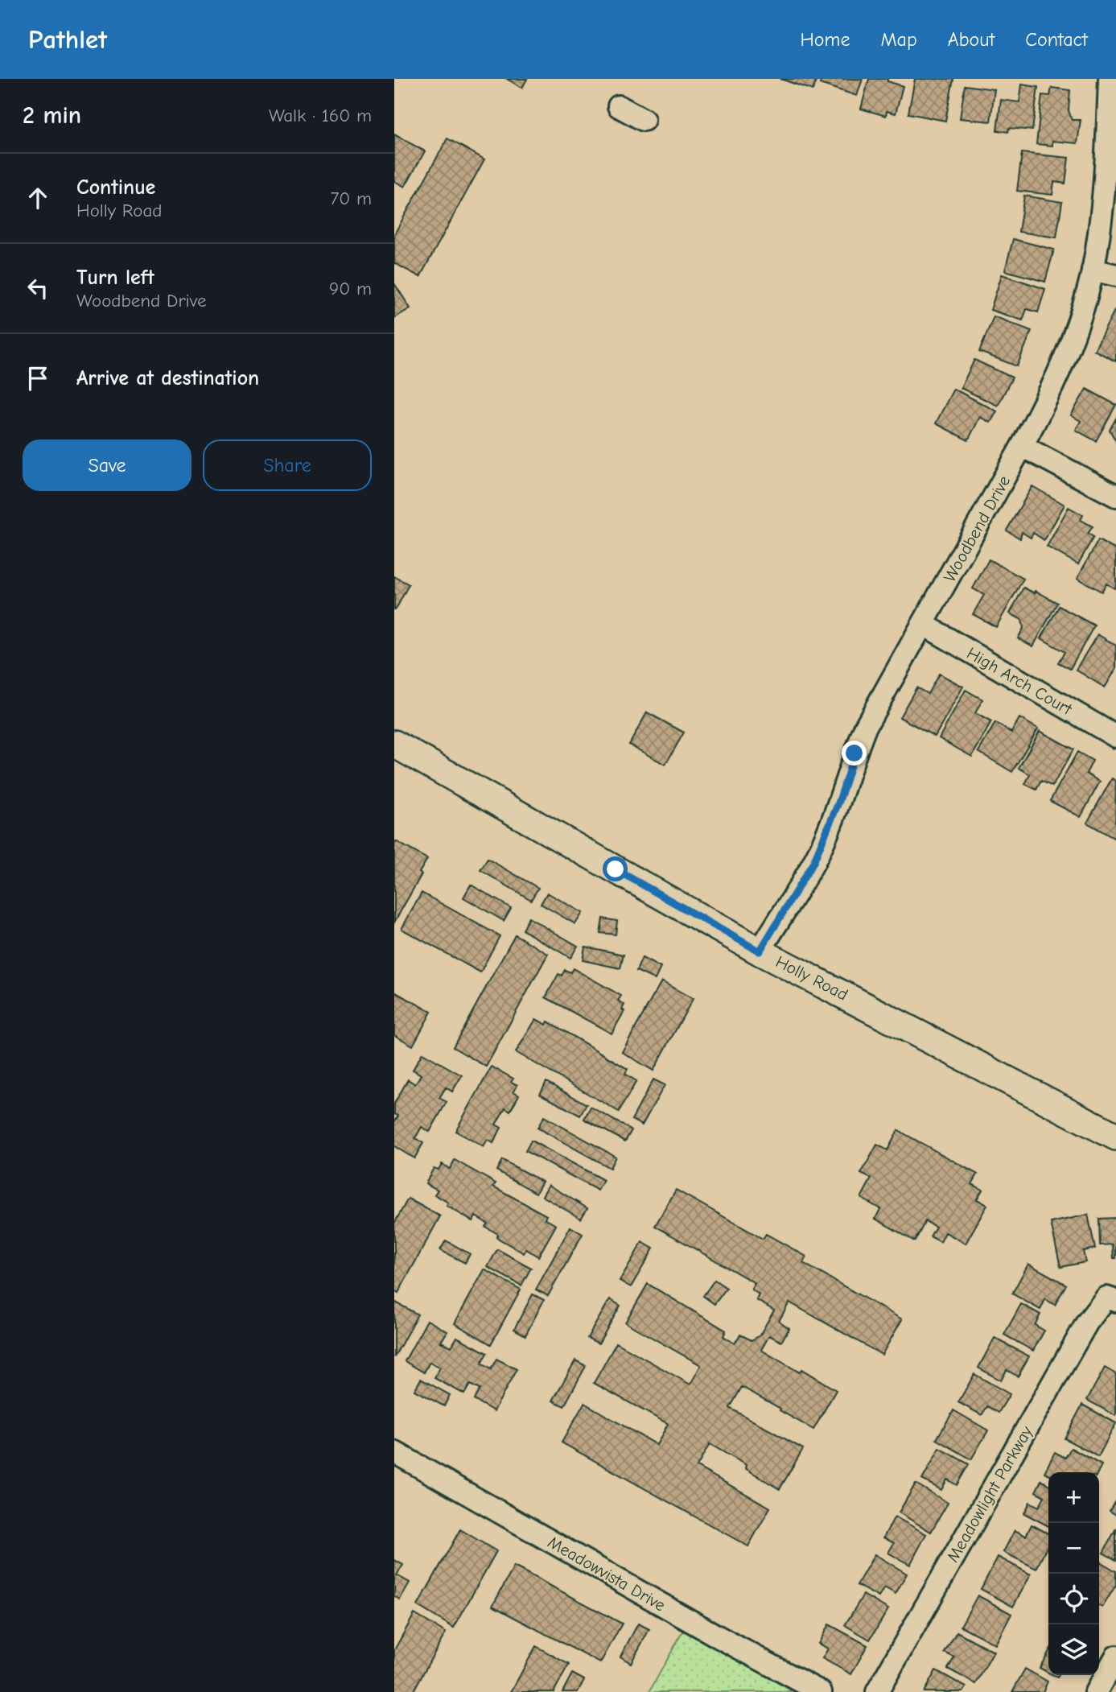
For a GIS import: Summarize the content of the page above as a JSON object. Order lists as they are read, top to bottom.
{
  "streets": {
    "main road": ["Holly Road"],
    "street": [
      "Woodbend Drive",
      "High Arch Court",
      "Meadowlight Parkway",
      "Meadowvista Drive"
    ]
  },
  "crossings": [
    ["Woodbend Drive", "High Arch Court"],
    ["Woodbend Drive", "Holly Road"]
  ],
  "page": {
    "header": "Pathlet",
    "nav": [
      "Home",
      "Map",
      "About",
      "Contact"
    ],
    "heading": ["2 min", "Walk · 160 m"],
    "list": [
      ["Continue", "Holly Road", "70 m"],
      ["Turn left", "Woodbend Drive", "90 m"],
      "Arrive at destination"
    ],
    "buttons": ["Save", "Share"],
    "map_buttons": ["+", "−"]
  }
}
